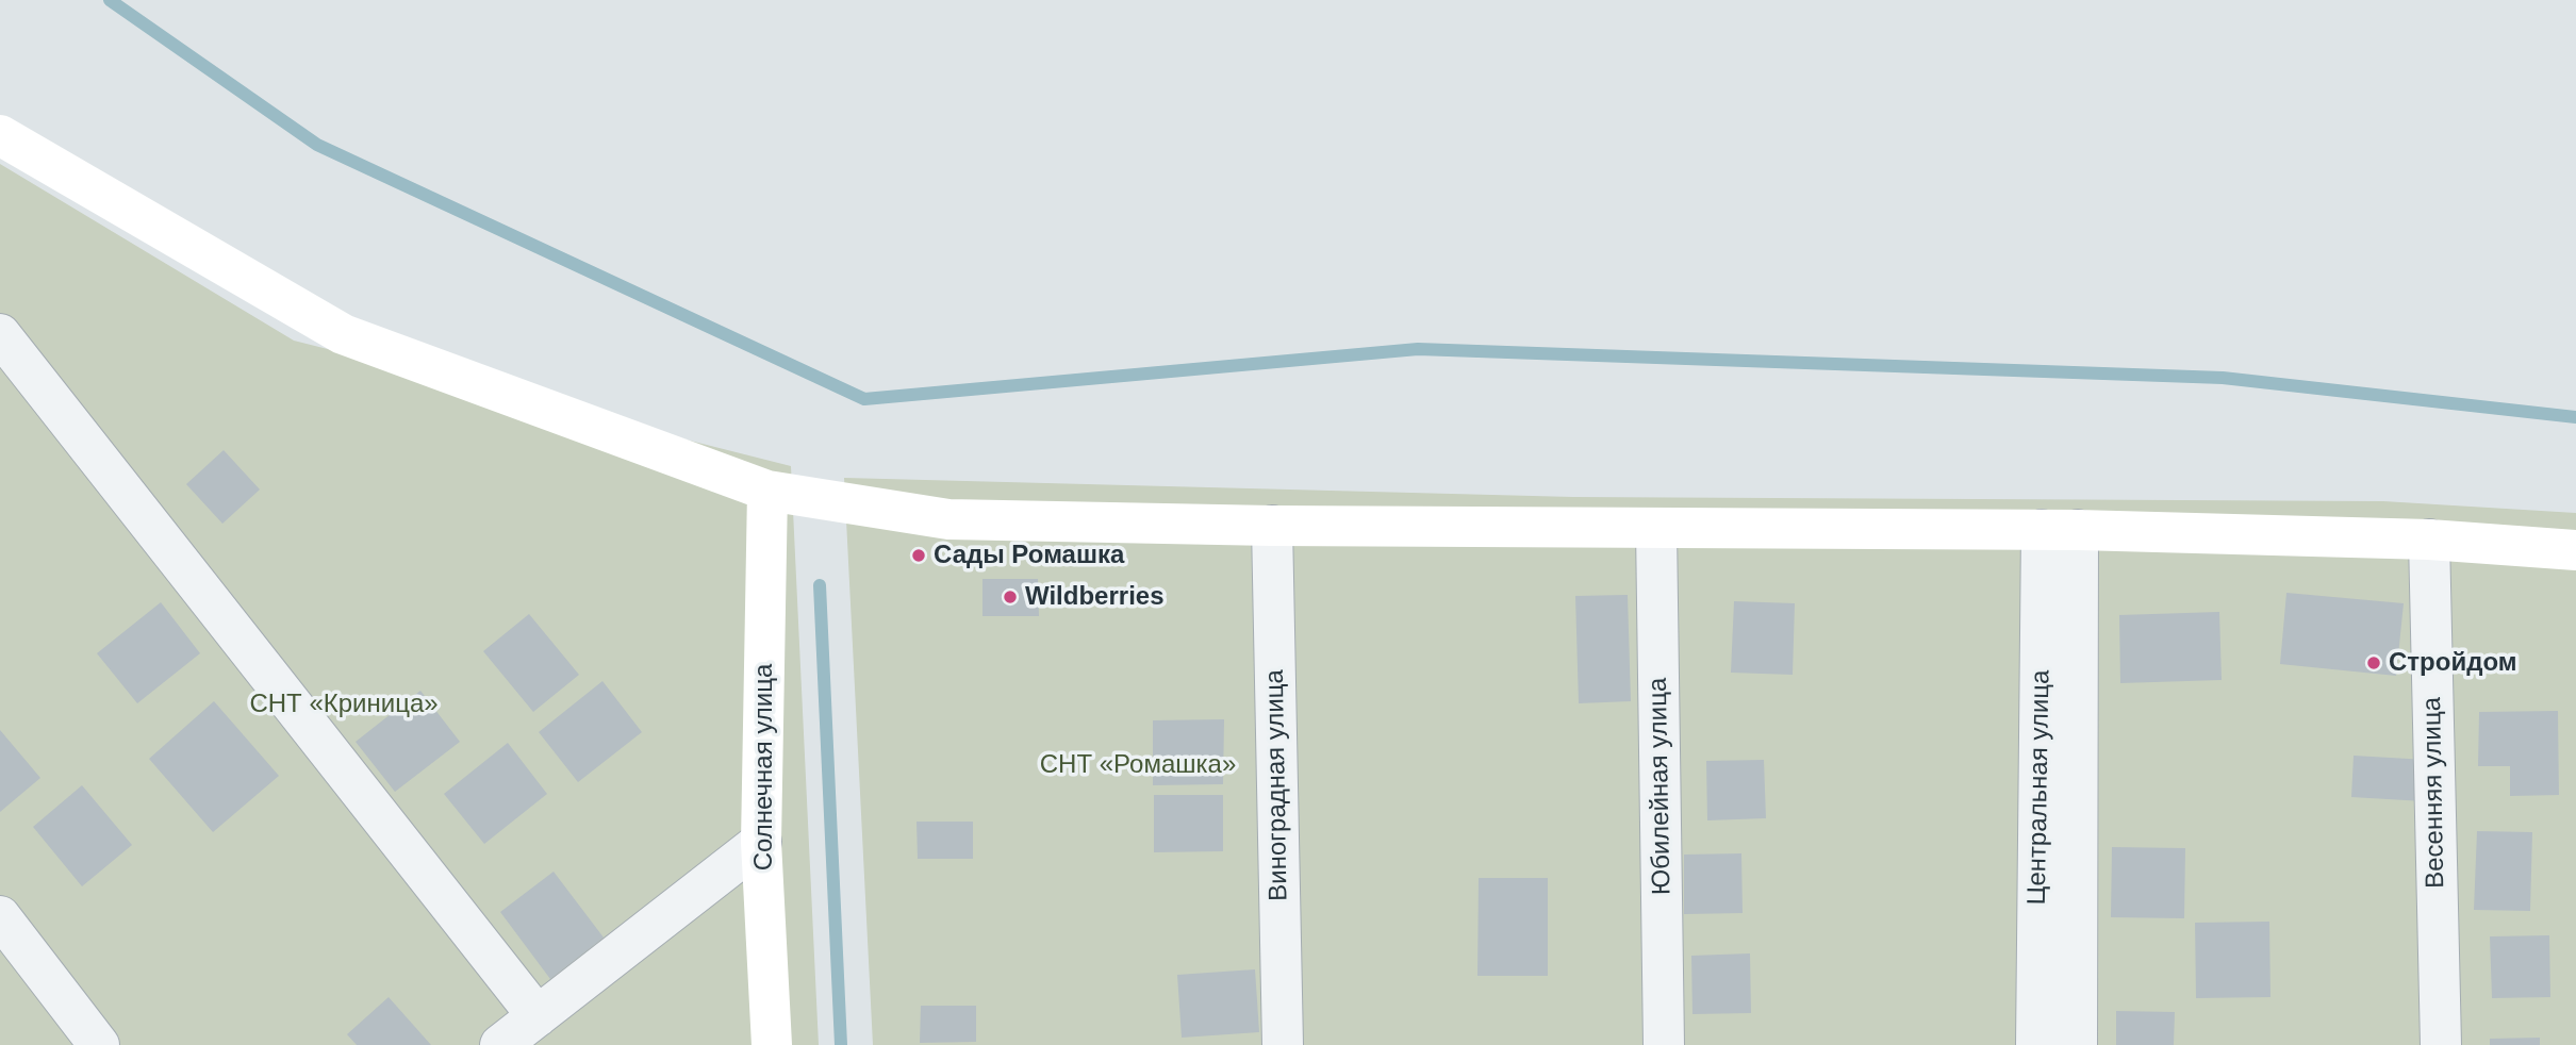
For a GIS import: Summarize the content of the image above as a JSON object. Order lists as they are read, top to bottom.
{
  "streets": {
    "street": [
      "Солнечная улица",
      "Виноградная улица",
      "Юбилейная улица",
      "Центральная улица",
      "Весенняя улица"
    ]
  },
  "parks": ["СНТ «Криница»", "СНТ «Ромашка»"],
  "places": ["Сады Ромашка", "Wildberries", "Стройдом"]
}
